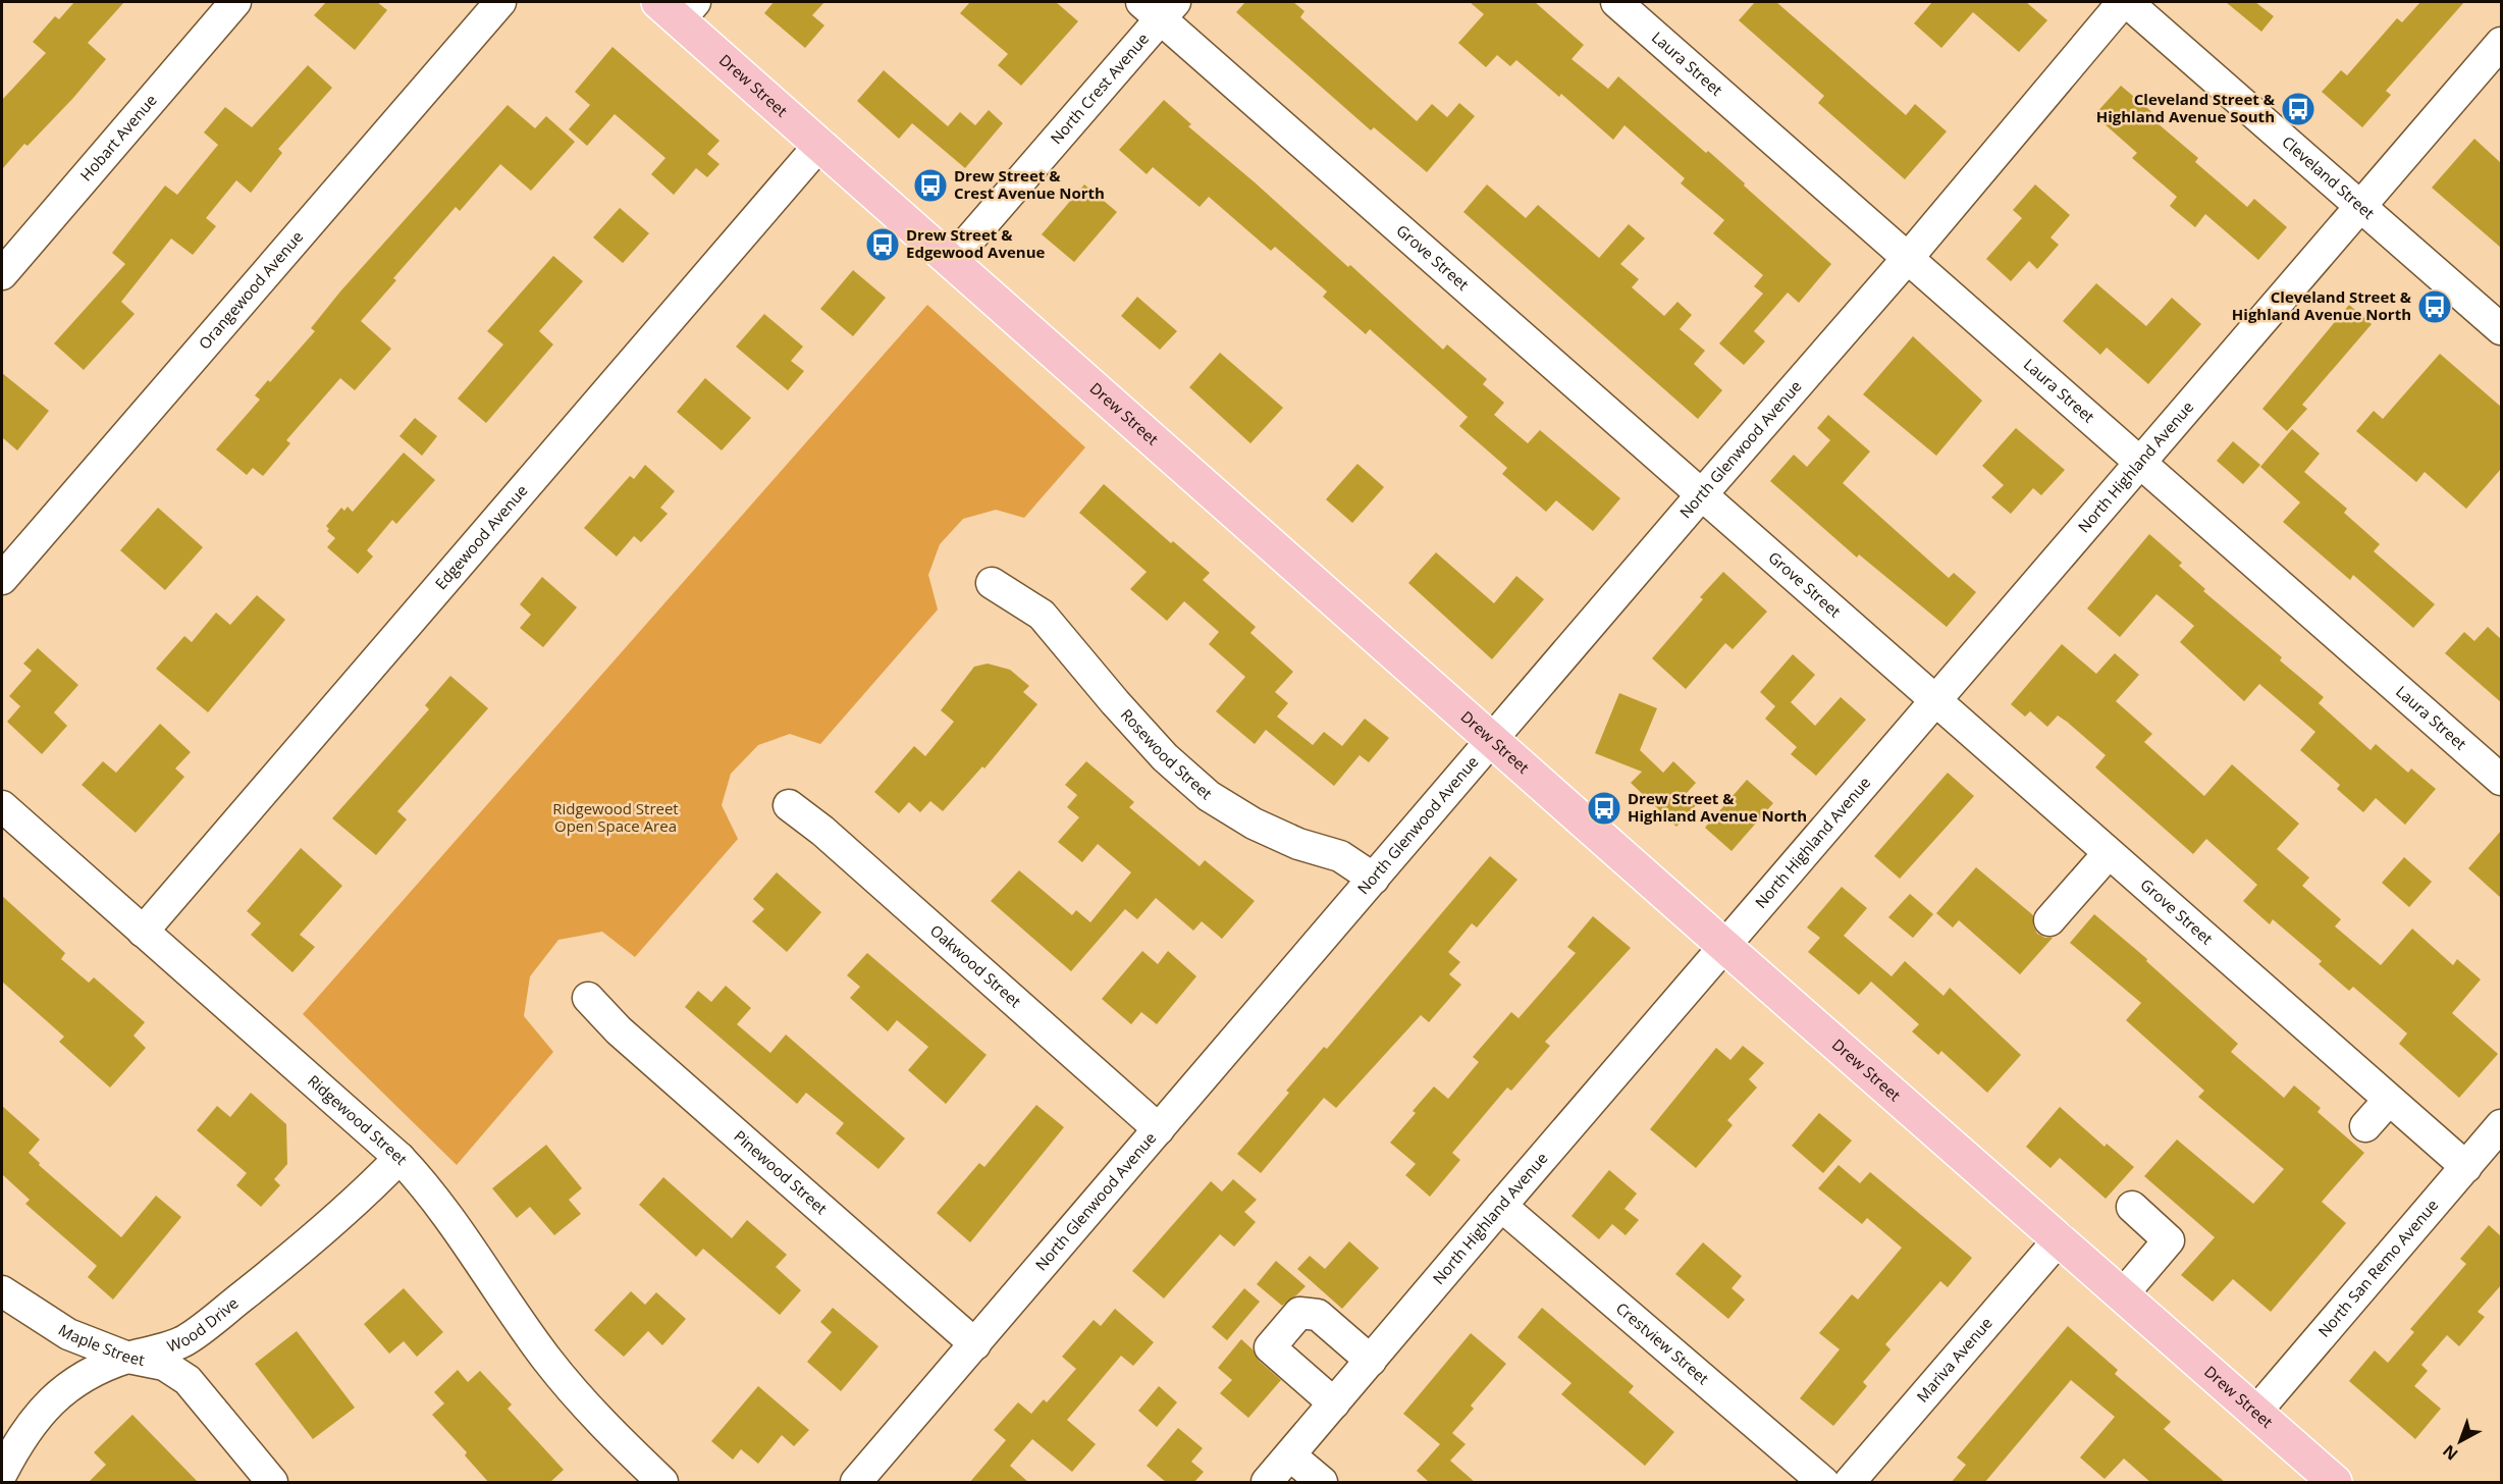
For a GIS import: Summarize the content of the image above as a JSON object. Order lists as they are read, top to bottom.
{
  "streets": {
    "main road": ["Drew Street"],
    "street": [
      "Laura Street",
      "North Crest Avenue",
      "Hobart Avenue",
      "Cleveland Street",
      "Grove Street",
      "Orangewood Avenue",
      "North Glenwood Avenue",
      "North Highland Avenue",
      "Edgewood Avenue",
      "Rosewood Street",
      "Oakwood Street",
      "Ridgewood Street",
      "Pinewood Street",
      "North San Remo Avenue",
      "Wood Drive",
      "Maple Street",
      "Crestview Street",
      "Mariva Avenue"
    ]
  },
  "crossings": [
    ["Laura Street", "North Glenwood Avenue"],
    ["Laura Street", "North Highland Avenue"],
    ["Drew Street", "North Crest Avenue"],
    ["Drew Street", "North Glenwood Avenue"],
    ["Drew Street", "North Highland Avenue"],
    ["Drew Street", "Edgewood Avenue"],
    ["Drew Street", "North San Remo Avenue"],
    ["Drew Street", "Mariva Avenue"],
    ["North Crest Avenue", "Grove Street"],
    ["Cleveland Street", "North Glenwood Avenue"],
    ["Cleveland Street", "North Highland Avenue"],
    ["Grove Street", "North Glenwood Avenue"],
    ["Grove Street", "North Highland Avenue"],
    ["Grove Street", "North San Remo Avenue"],
    ["North Glenwood Avenue", "Rosewood Street"],
    ["North Glenwood Avenue", "Oakwood Street"],
    ["North Glenwood Avenue", "Pinewood Street"],
    ["North Highland Avenue", "Crestview Street"],
    ["Edgewood Avenue", "Ridgewood Street"],
    ["Ridgewood Street", "Wood Drive"],
    ["Wood Drive", "Maple Street"]
  ],
  "parks": ["Ridgewood Street Open Space Area"],
  "places": {
    "bus stop": [
      "Cleveland Street & Highland Avenue South",
      "Drew Street & Crest Avenue North",
      "Drew Street & Edgewood Avenue",
      "Cleveland Street & Highland Avenue North",
      "Drew Street & Highland Avenue North"
    ]
  },
  "north": "bottom left"
}
